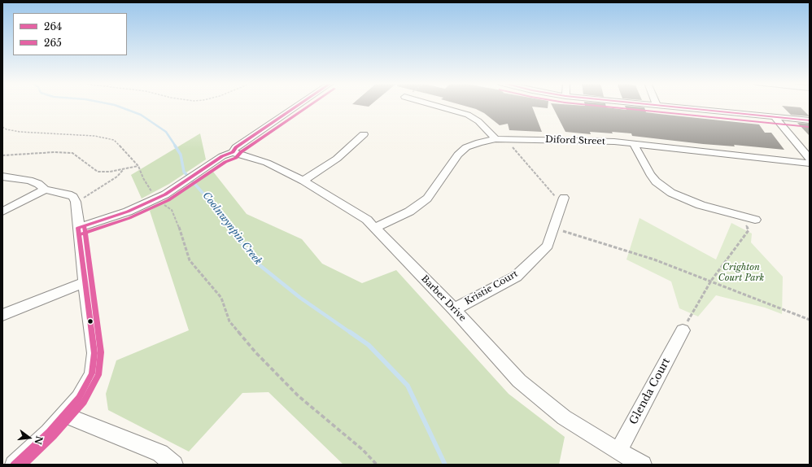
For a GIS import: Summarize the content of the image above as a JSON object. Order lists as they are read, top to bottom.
{
  "streets": {
    "street": [
      "Diford Street",
      "Kristie Court",
      "Barber Drive",
      "Glenda Court"
    ]
  },
  "crossings": [
    ["Diford Street", "Barber Drive"],
    ["Kristie Court", "Barber Drive"],
    ["Barber Drive", "Glenda Court"]
  ],
  "water": ["Coolnwynpin Creek"],
  "parks": ["Crighton Court Park"],
  "lines": ["transit line 264", "transit line 265"],
  "legend": ["264", "265"],
  "north": "right"
}
